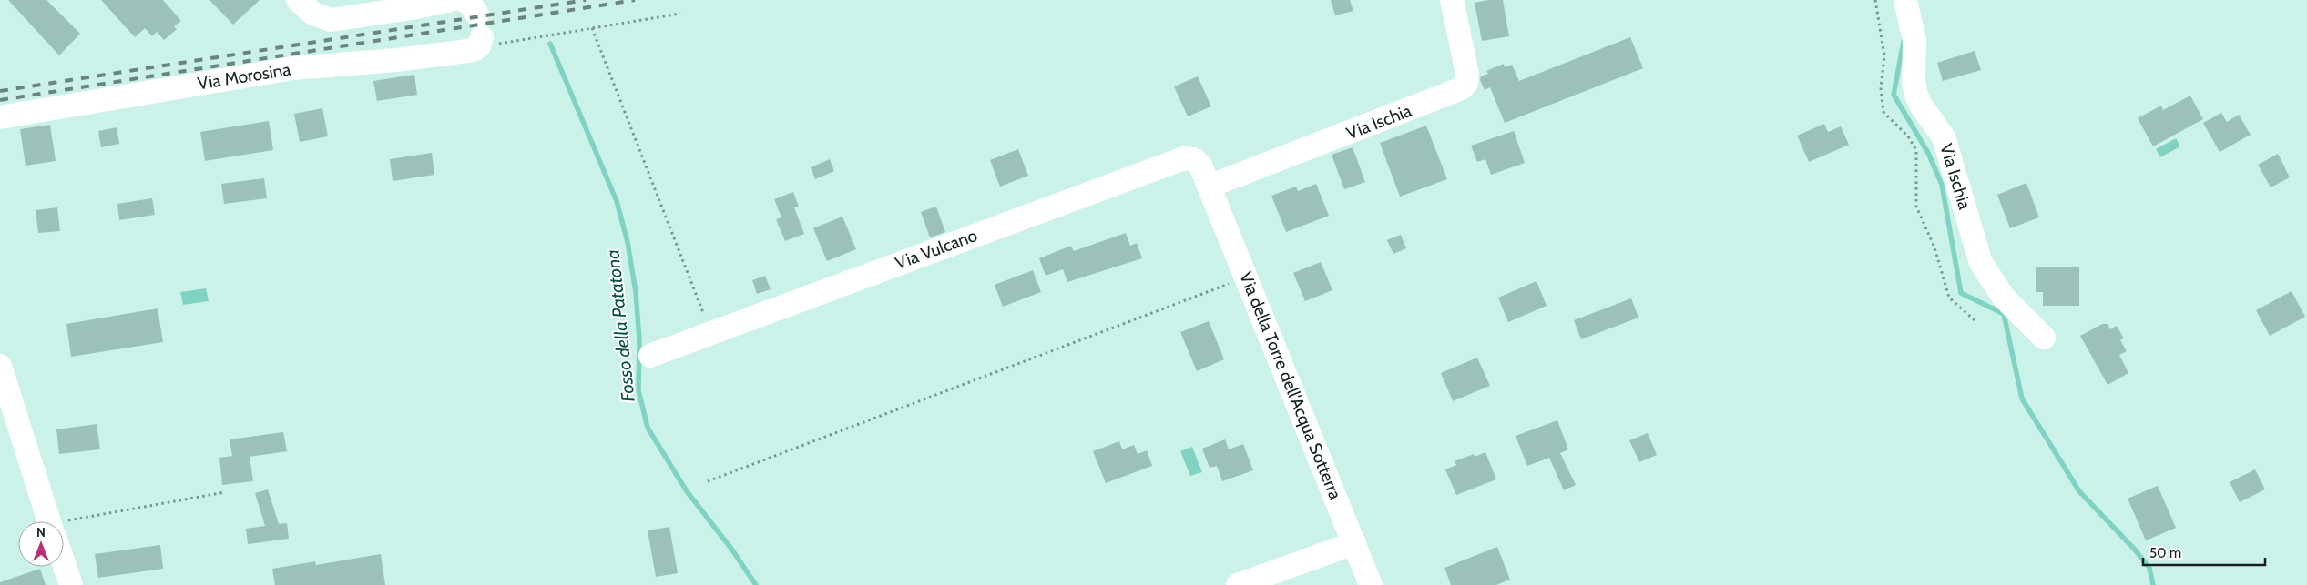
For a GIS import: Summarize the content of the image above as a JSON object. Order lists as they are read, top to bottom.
{
  "streets": {
    "street": [
      "Via Morosina",
      "Via Ischia",
      "Via Vulcano",
      "Via della Torre dell'Acqua Sotterra"
    ]
  },
  "crossings": [
    ["Via Ischia", "Via Vulcano"],
    ["Via Ischia", "Via della Torre dell'Acqua Sotterra"],
    ["Via Vulcano", "Via della Torre dell'Acqua Sotterra"]
  ],
  "water": ["Fosso della Patatona"],
  "scale_bar": "50 m",
  "north": "top"
}
